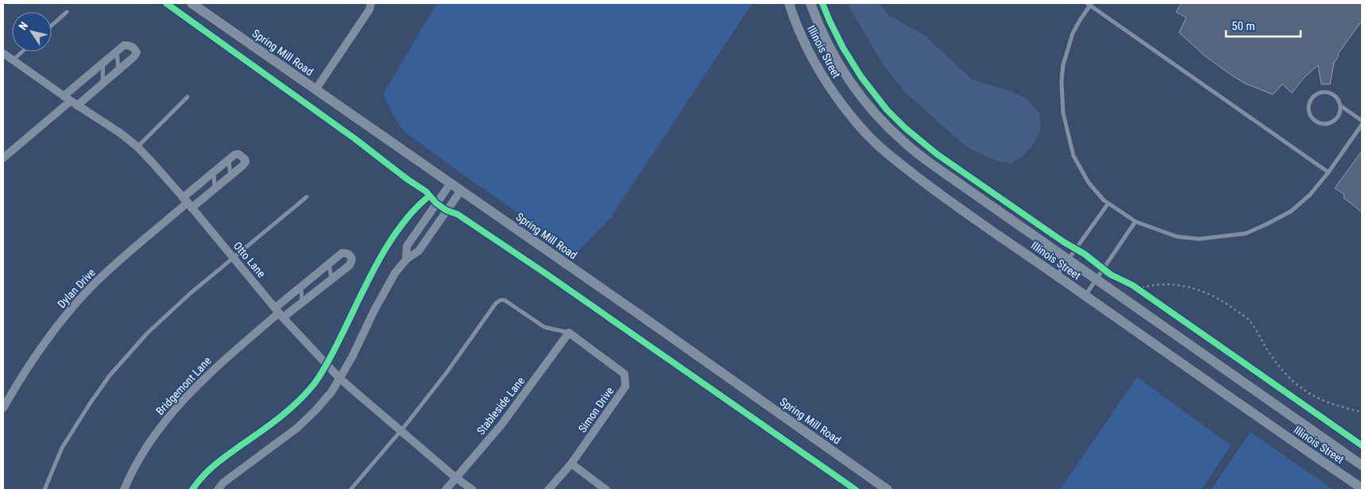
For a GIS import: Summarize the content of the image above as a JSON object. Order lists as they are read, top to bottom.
{
  "streets": {
    "street": [
      "Illinois Street",
      "Spring Mill Road",
      "Otto Lane",
      "Dylan Drive",
      "Bridgemont Lane",
      "Stableside Lane",
      "Simon Drive"
    ]
  },
  "crossings": [
    ["Otto Lane", "Dylan Drive"],
    ["Otto Lane", "Bridgemont Lane"],
    ["Otto Lane", "Stableside Lane"],
    ["Stableside Lane", "Simon Drive"]
  ],
  "scale_bar": "50 m",
  "north": "top left"
}
